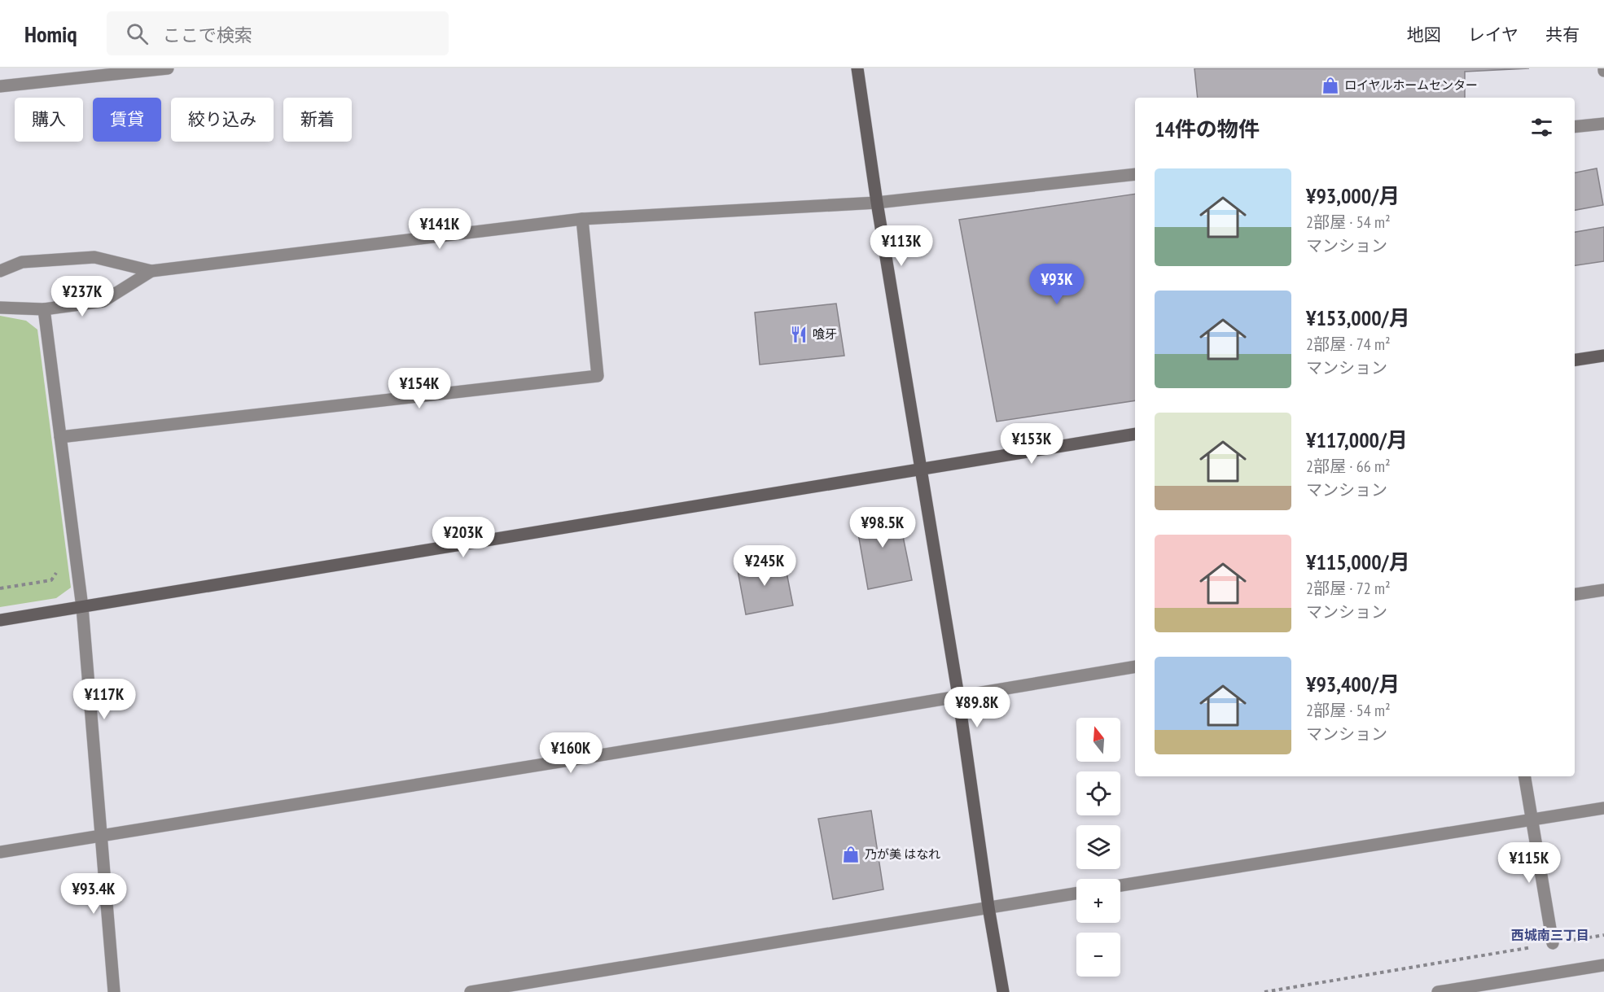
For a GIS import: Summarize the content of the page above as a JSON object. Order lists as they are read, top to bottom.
{
  "districts": ["西城南三丁目"],
  "places": {
    "shop": ["ロイヤルホームセンター", "乃が美 はなれ"],
    "restaurant": ["喰牙"]
  },
  "north": "top",
  "page": {
    "header": "Homiq",
    "search": "ここで検索",
    "nav": ["地図", "レイヤ", "共有"],
    "chip": [
      "購入",
      "賃貸",
      "絞り込み",
      "新着"
    ],
    "heading": "14件の物件",
    "list": [
      {
        "name": "¥93,000/月",
        "note": "2部屋 · 54 m² · マンション"
      },
      {
        "name": "¥153,000/月",
        "note": "2部屋 · 74 m² · マンション"
      },
      {
        "name": "¥117,000/月",
        "note": "2部屋 · 66 m² · マンション"
      },
      {
        "name": "¥115,000/月",
        "note": "2部屋 · 72 m² · マンション"
      },
      {
        "name": "¥93,400/月",
        "note": "2部屋 · 54 m² · マンション"
      }
    ],
    "price": [
      "¥141K",
      "¥113K",
      "¥93K",
      "¥237K",
      "¥154K",
      "¥153K",
      "¥98.5K",
      "¥203K",
      "¥245K",
      "¥117K",
      "¥89.8K",
      "¥160K",
      "¥115K",
      "¥93.4K"
    ],
    "map_buttons": ["+", "−"]
  }
}
